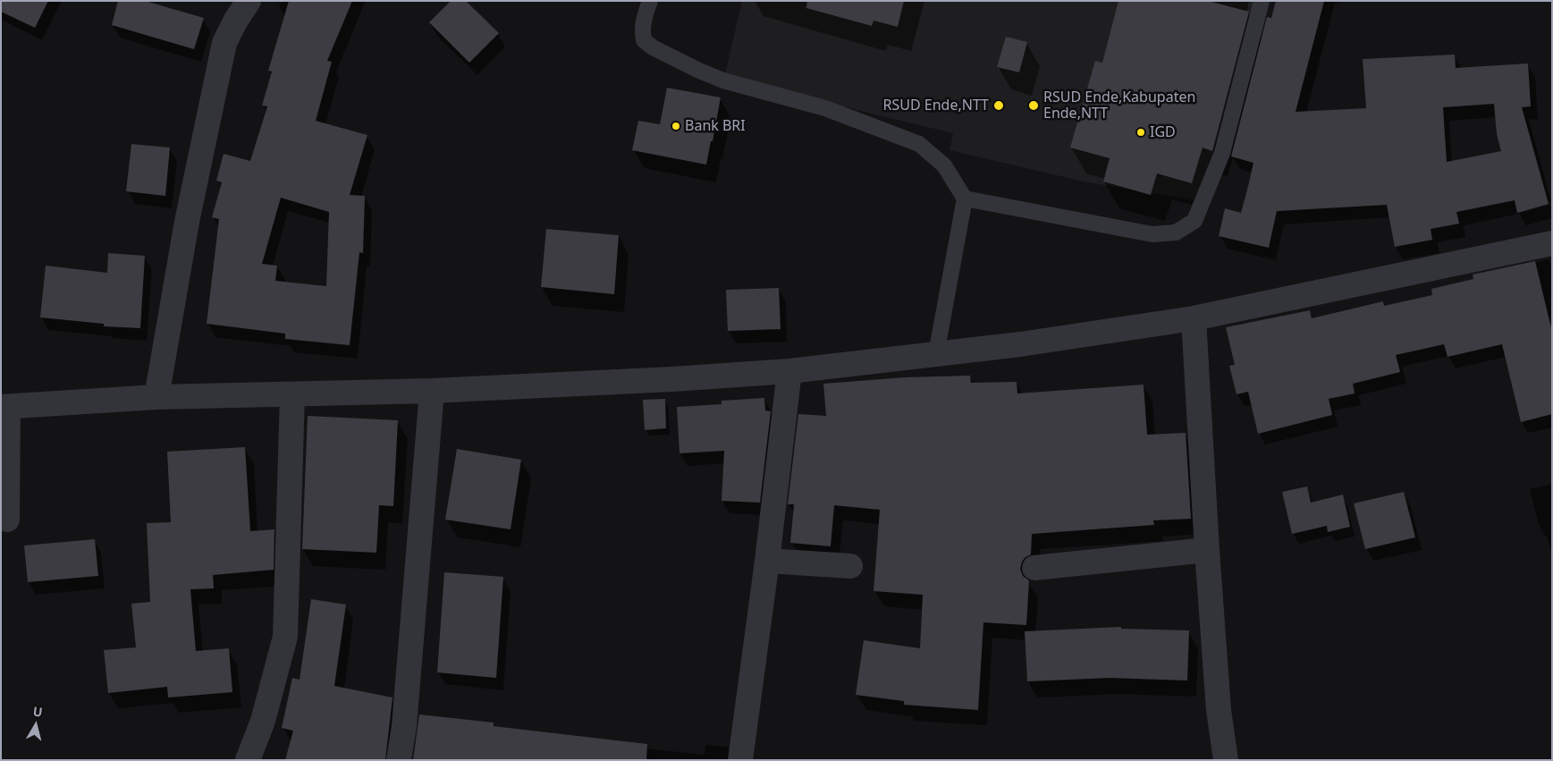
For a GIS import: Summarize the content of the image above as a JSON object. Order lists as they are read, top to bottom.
{
  "places": [
    "RSUD Ende,NTT",
    "RSUD Ende,Kabupaten Ende,NTT",
    "Bank BRI",
    "IGD"
  ],
  "north": "top"
}
